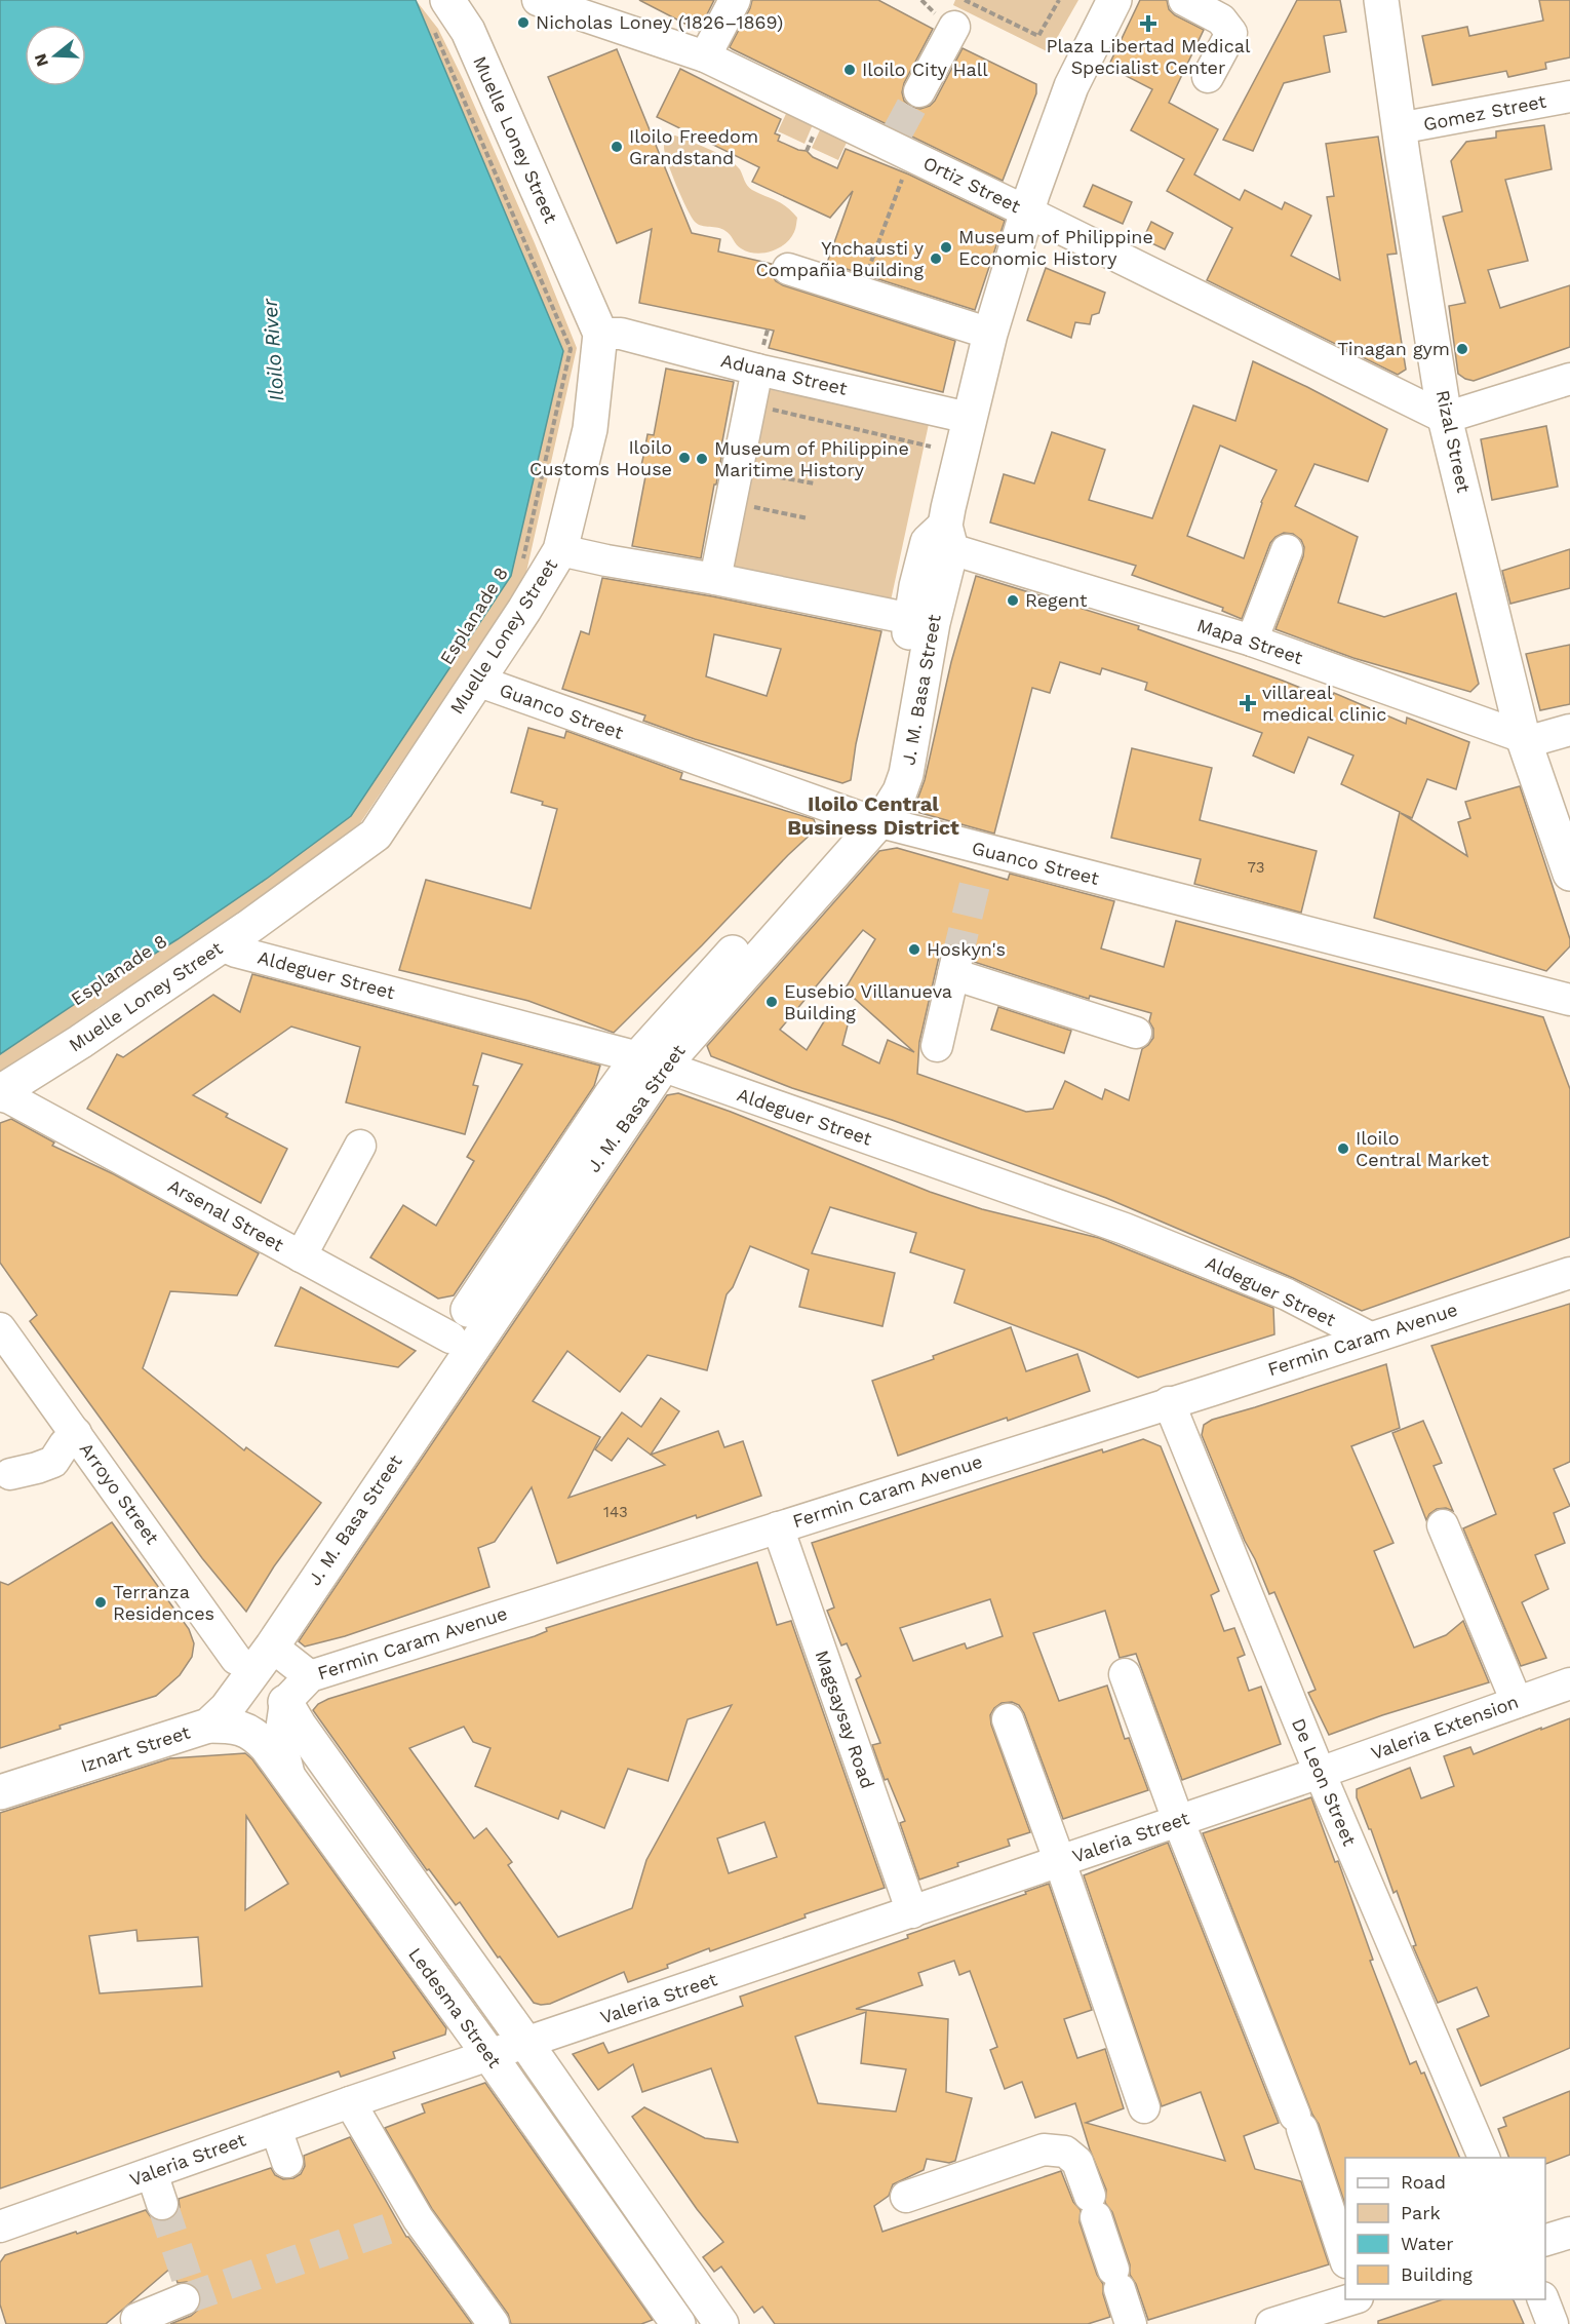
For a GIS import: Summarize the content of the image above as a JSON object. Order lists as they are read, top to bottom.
{
  "streets": {
    "main road": [
      "Muelle Loney Street",
      "Rizal Street",
      "J. M. Basa Street",
      "Iznart Street",
      "Ledesma Street"
    ],
    "street": [
      "Gomez Street",
      "Ortiz Street",
      "Aduana Street",
      "Mapa Street",
      "Guanco Street",
      "Aldeguer Street",
      "Arsenal Street",
      "Fermin Caram Avenue",
      "Arroyo Street",
      "Magsaysay Road",
      "Valeria Extension",
      "De Leon Street",
      "Valeria Street"
    ],
    "path": ["Esplanade 8"]
  },
  "crossings": [
    ["Gomez Street", "Rizal Street"],
    ["Muelle Loney Street", "Aduana Street"],
    ["Muelle Loney Street", "Esplanade 8"],
    ["Muelle Loney Street", "Guanco Street"],
    ["Muelle Loney Street", "Aldeguer Street"],
    ["Muelle Loney Street", "Arsenal Street"],
    ["Ortiz Street", "Rizal Street"],
    ["Ortiz Street", "J. M. Basa Street"],
    ["Aduana Street", "J. M. Basa Street"],
    ["Rizal Street", "Mapa Street"],
    ["Mapa Street", "J. M. Basa Street"],
    ["J. M. Basa Street", "Guanco Street"],
    ["J. M. Basa Street", "Aldeguer Street"],
    ["J. M. Basa Street", "Arsenal Street"],
    ["J. M. Basa Street", "Arroyo Street"],
    ["J. M. Basa Street", "Iznart Street"],
    ["Aldeguer Street", "Fermin Caram Avenue"],
    ["Fermin Caram Avenue", "Magsaysay Road"],
    ["Fermin Caram Avenue", "De Leon Street"],
    ["Fermin Caram Avenue", "Ledesma Street"],
    ["Arroyo Street", "Iznart Street"],
    ["Magsaysay Road", "Valeria Street"],
    ["Valeria Extension", "De Leon Street"],
    ["Valeria Extension", "Valeria Street"],
    ["Iznart Street", "Ledesma Street"],
    ["De Leon Street", "Valeria Street"],
    ["Valeria Street", "Ledesma Street"]
  ],
  "districts": ["Iloilo Central Business District"],
  "water": ["Iloilo River"],
  "places": {
    "other": [
      "Nicholas Loney (1826–1869)",
      "Iloilo City Hall",
      "Iloilo Freedom Grandstand",
      "Museum of Philippine Economic History",
      "Ynchausti y Compañia Building",
      "Tinagan gym",
      "Iloilo Customs House",
      "Museum of Philippine Maritime History",
      "Regent",
      "Hoskyn's",
      "Eusebio Villanueva Building",
      "Iloilo Central Market",
      "Terranza Residences"
    ],
    "health": ["Plaza Libertad Medical Specialist Center", "villareal medical clinic"]
  },
  "house_numbers": ["73", "143"],
  "legend": [
    "Road",
    "Park",
    "Water",
    "Building"
  ],
  "north": "left"
}
